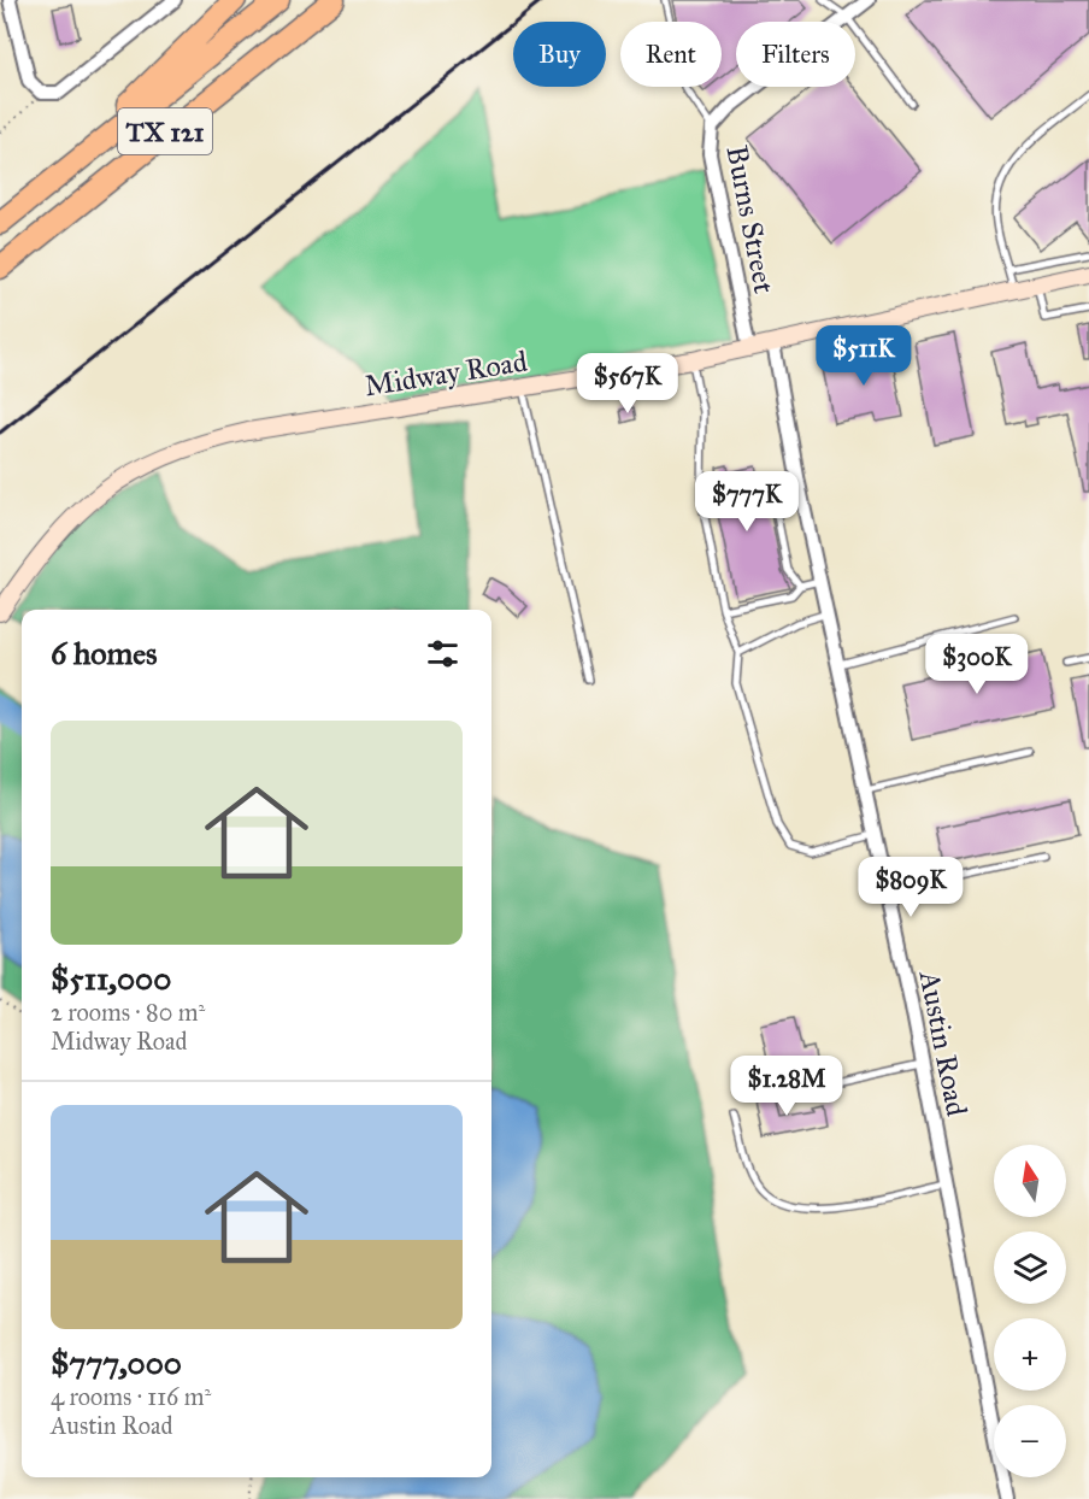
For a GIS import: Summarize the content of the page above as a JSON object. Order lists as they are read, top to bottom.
{
  "streets": {
    "highway": ["TX 121"],
    "main road": ["Midway Road"],
    "street": ["Burns Street", "Austin Road"]
  },
  "crossings": [
    ["Burns Street", "Midway Road"],
    ["Midway Road", "Austin Road"]
  ],
  "north": "top",
  "page": {
    "chip": ["Buy", "Rent", "Filters"],
    "price": [
      "$511K",
      "$567K",
      "$777K",
      "$300K",
      "$809K",
      "$1.28M"
    ],
    "heading": "6 homes",
    "list": [
      {
        "name": "$511,000",
        "note": "2 rooms · 80 m² · Midway Road"
      },
      {
        "name": "$777,000",
        "note": "4 rooms · 116 m² · Austin Road"
      }
    ],
    "map_buttons": ["+", "−"]
  }
}
